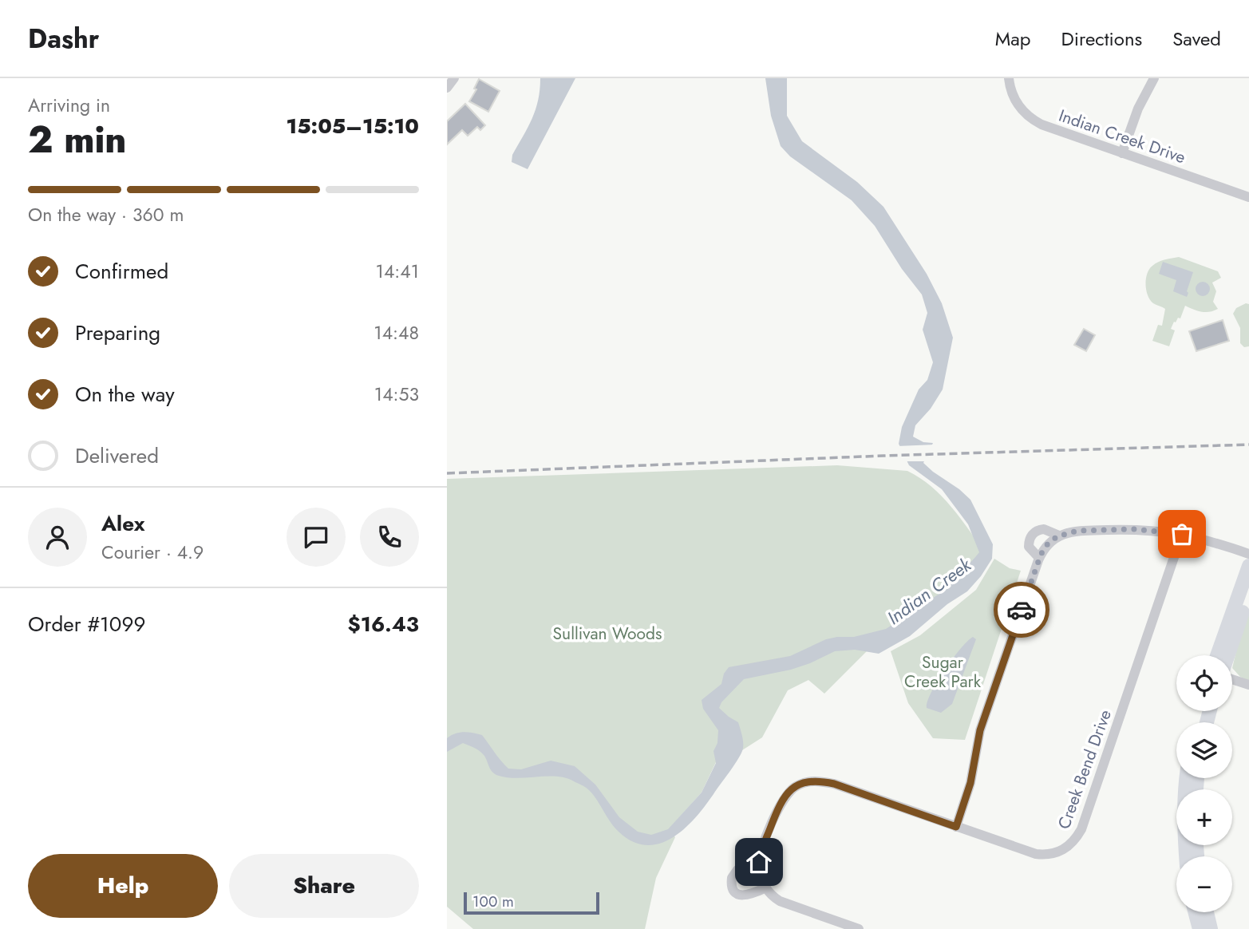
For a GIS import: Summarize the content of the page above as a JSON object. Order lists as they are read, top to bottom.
{
  "streets": {
    "street": ["Indian Creek Drive", "Creek Bend Drive"]
  },
  "water": ["Indian Creek"],
  "parks": ["Sullivan Woods", "Sugar Creek Park"],
  "scale_bar": "100 m",
  "page": {
    "header": "Dashr",
    "nav": ["Map", "Directions", "Saved"],
    "heading": ["2 min", "Arriving in", "15:05–15:10"],
    "panel": [
      "Alex",
      "Courier · 4.9",
      "Order #1099",
      "$16.43"
    ],
    "bar": "On the way · 360 m",
    "list": [
      ["Confirmed", "14:41"],
      ["Preparing", "14:48"],
      ["On the way", "14:53"],
      "Delivered"
    ],
    "map_buttons": ["+", "−"],
    "buttons": ["Help", "Share"],
    "scale": "100 m"
  }
}
